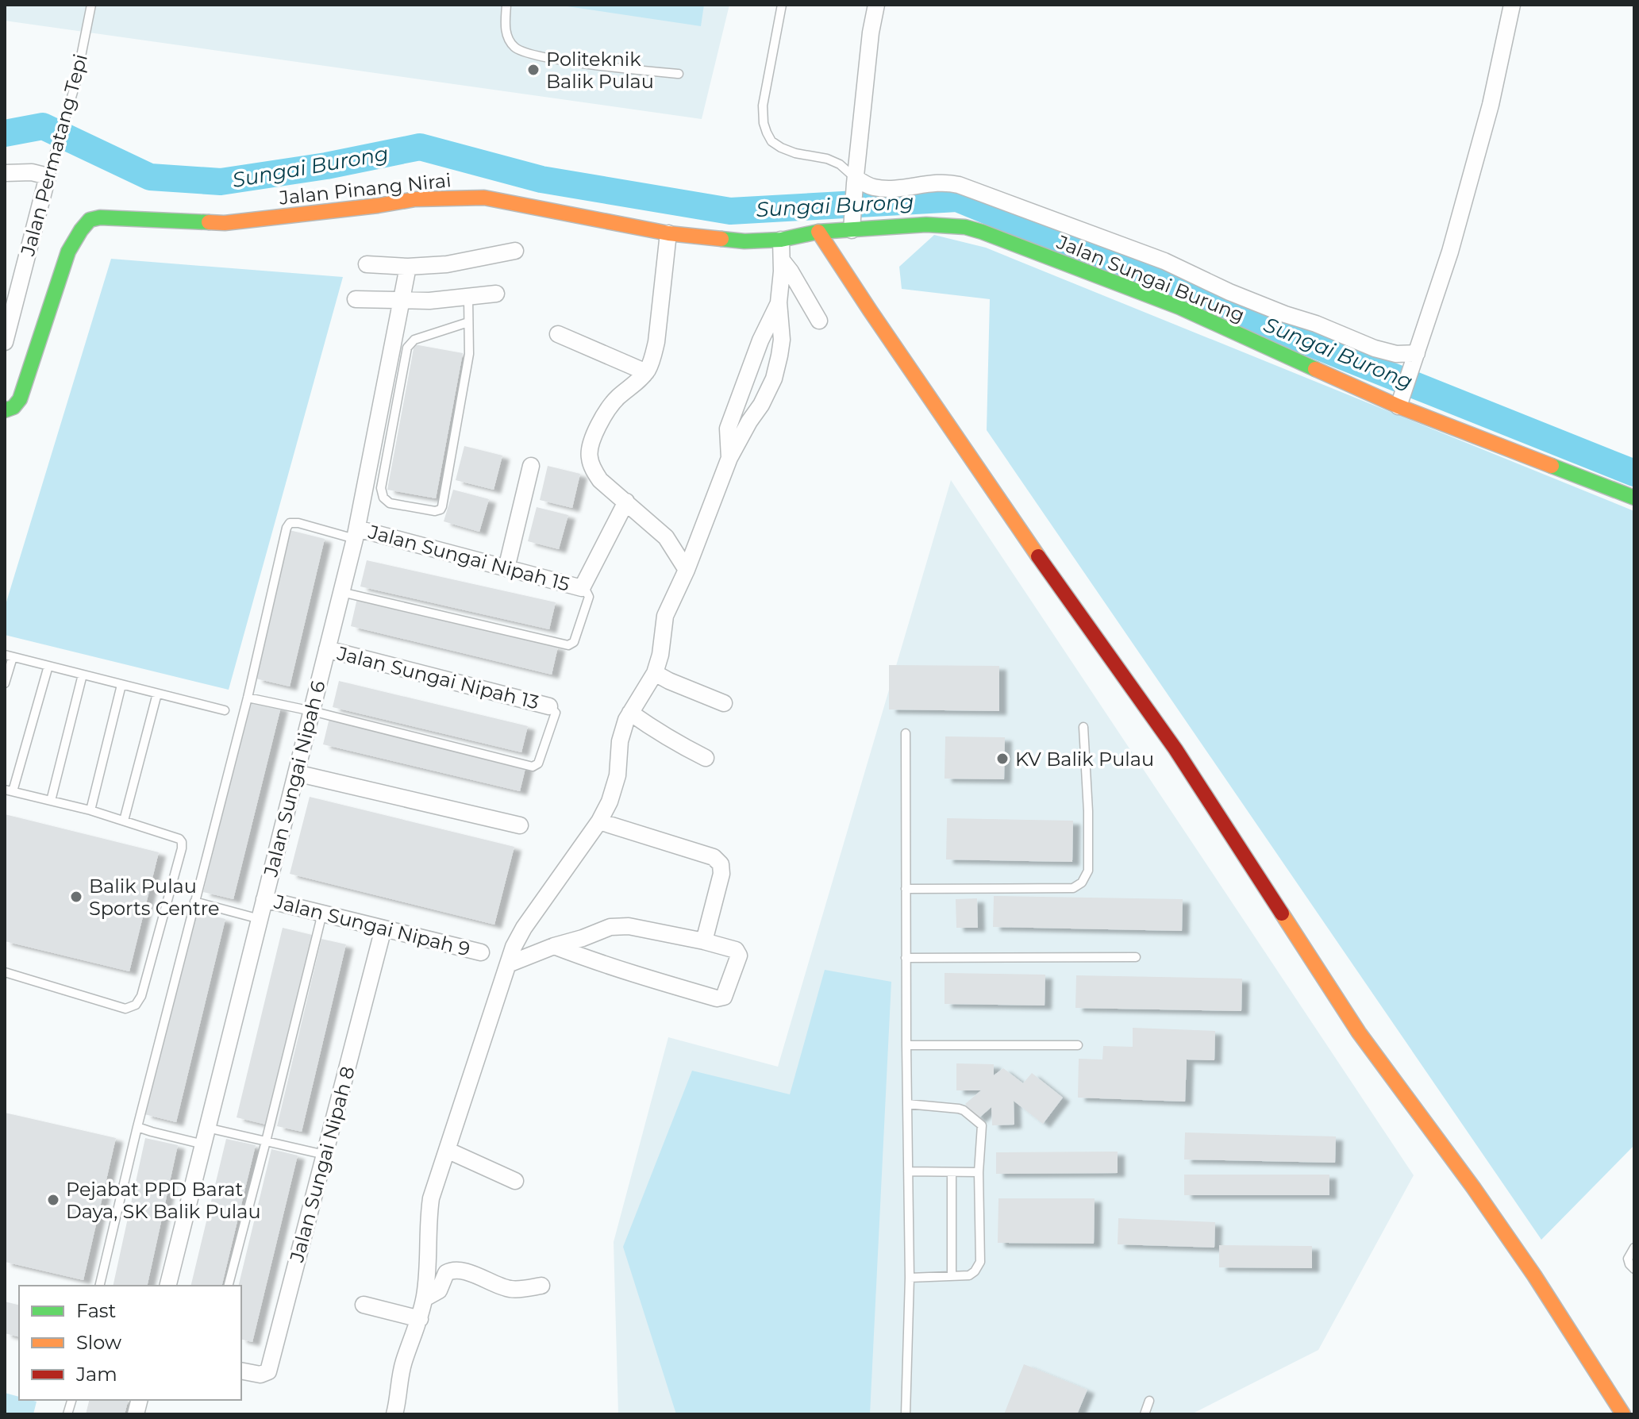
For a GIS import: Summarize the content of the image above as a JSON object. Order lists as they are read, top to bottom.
{
  "streets": {
    "street": [
      "Jalan Permatang Tepi",
      "Jalan Pinang Nirai",
      "Jalan Sungai Burung",
      "Jalan Sungai Nipah 15",
      "Jalan Sungai Nipah 13",
      "Jalan Sungai Nipah 6",
      "Jalan Sungai Nipah 9",
      "Jalan Sungai Nipah 8"
    ]
  },
  "crossings": [
    ["Jalan Pinang Nirai", "Jalan Sungai Burung"],
    ["Jalan Sungai Nipah 15", "Jalan Sungai Nipah 6"],
    ["Jalan Sungai Nipah 13", "Jalan Sungai Nipah 6"],
    ["Jalan Sungai Nipah 6", "Jalan Sungai Nipah 9"],
    ["Jalan Sungai Nipah 9", "Jalan Sungai Nipah 8"]
  ],
  "water": ["Sungai Burong"],
  "places": [
    "Politeknik Balik Pulau",
    "KV Balik Pulau",
    "Balik Pulau Sports Centre",
    "Pejabat PPD Barat Daya, SK Balik Pulau"
  ],
  "legend": ["Fast", "Slow", "Jam"]
}
